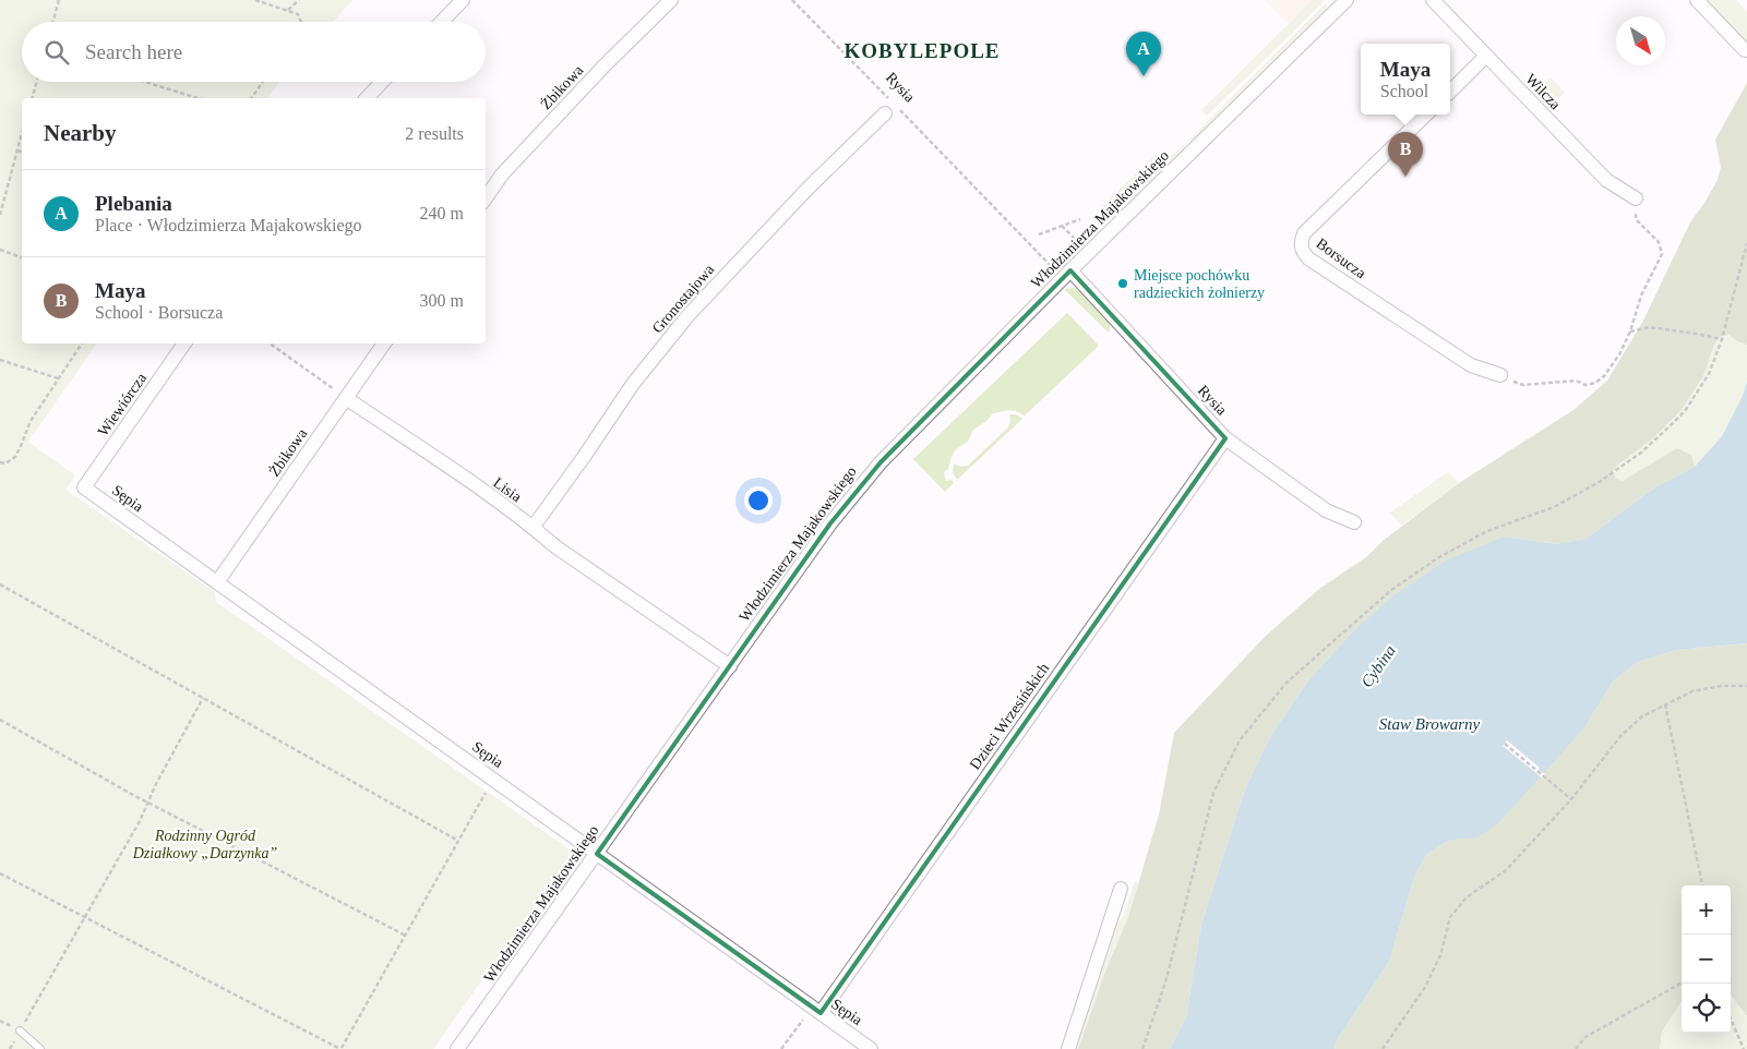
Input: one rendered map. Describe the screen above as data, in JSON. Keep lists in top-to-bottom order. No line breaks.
{"streets":{"street":["Żbikowa","Rysia","Wilcza","Włodzimierza Majakowskiego","Borsucza","Gronostajowa","Wiewiórcza","Lisia","Sępia","Dzieci Wrzesińskich"]},"crossings":[["Żbikowa","Lisia"],["Żbikowa","Sępia"],["Rysia","Włodzimierza Majakowskiego"],["Rysia","Dzieci Wrzesińskich"],["Włodzimierza Majakowskiego","Lisia"],["Włodzimierza Majakowskiego","Sępia"],["Gronostajowa","Lisia"],["Wiewiórcza","Sępia"],["Sępia","Dzieci Wrzesińskich"]],"districts":["KOBYLEPOLE"],"water":["Cybina","Staw Browarny"],"parks":["Rodzinny Ogród Działkowy „Darzynka”"],"places":["Miejsce pochówku radzieckich żołnierzy"],"north":"bottom right","page":{"search":"Search here","pins":["A","B"],"popup":["Maya","School"],"heading":["Nearby","2 results"],"list":[{"mark":"A","name":"Plebania","note":"Place · Włodzimierza Majakowskiego","value":"240 m"},{"mark":"B","name":"Maya","note":"School · Borsucza","value":"300 m"}],"map_buttons":["+","−"]}}
